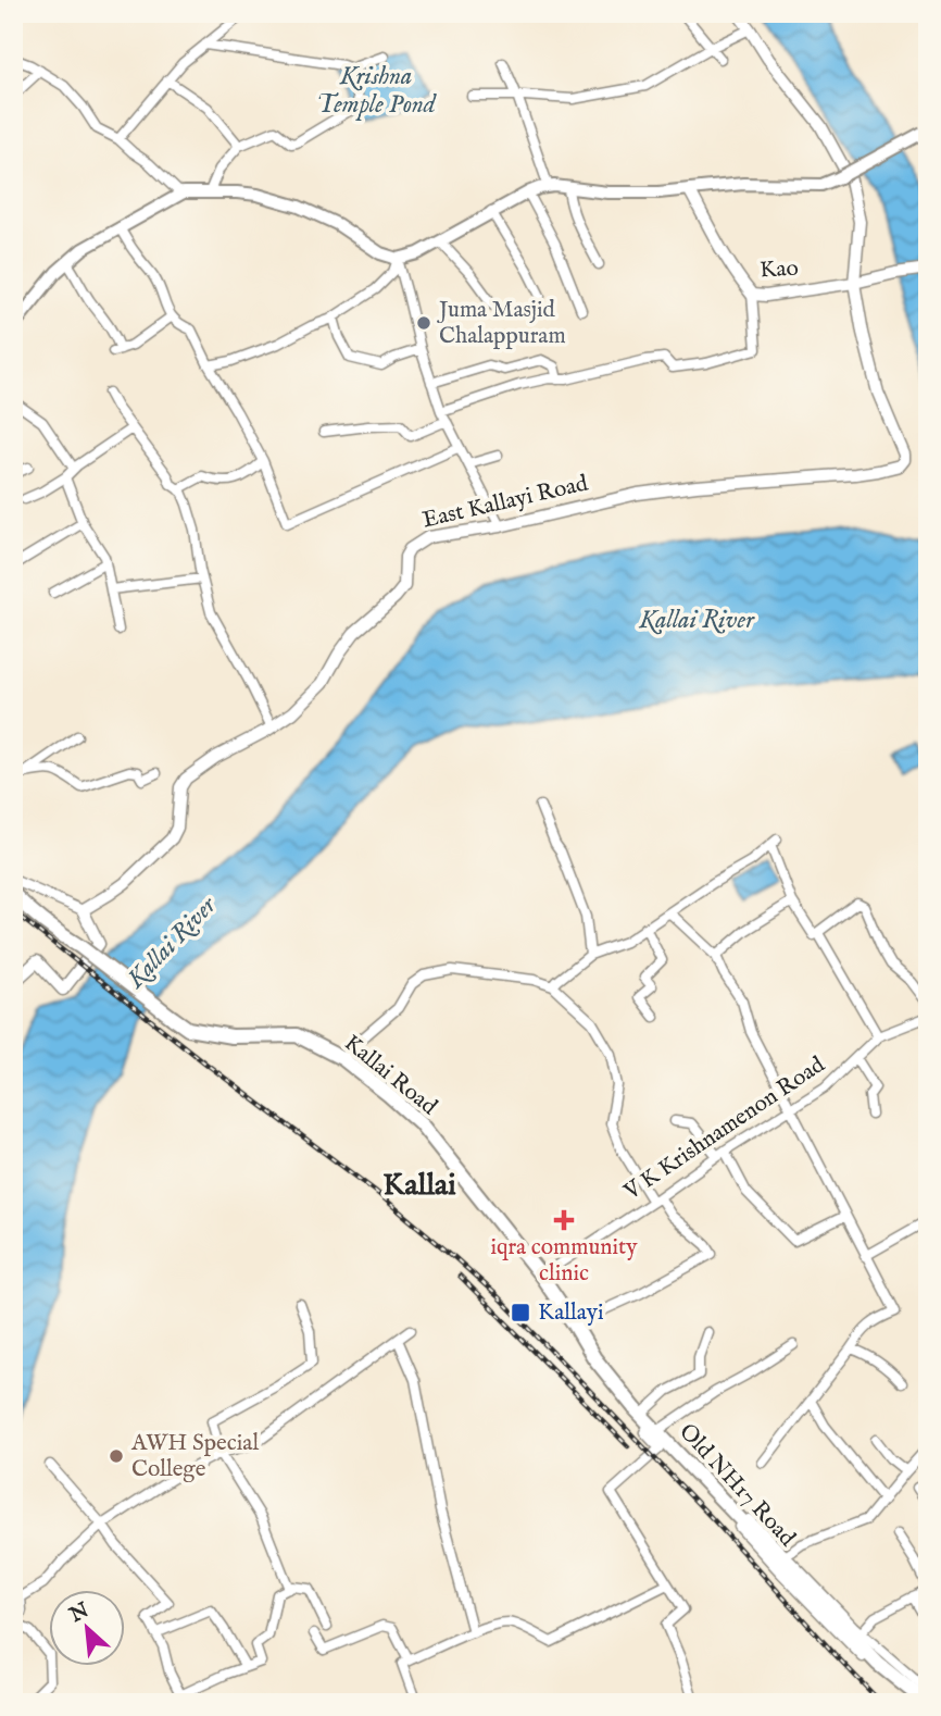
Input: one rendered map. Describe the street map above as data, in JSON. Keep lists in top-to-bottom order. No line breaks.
{"streets":{"main road":["Kallai Road","Old NH17 Road"],"street":["Kao","East Kallayi Road","V K Krishnamenon Road"]},"crossings":[["Kao","East Kallayi Road"],["Kallai Road","V K Krishnamenon Road"],["Kallai Road","Old NH17 Road"],["V K Krishnamenon Road","Old NH17 Road"]],"districts":["Kallai"],"water":["Krishna Temple Pond","Kallai River"],"places":{"other":["Juma Masjid Chalappuram","AWH Special College"],"health":["iqra community clinic"],"transit":["Kallayi"]},"north":"top left"}
